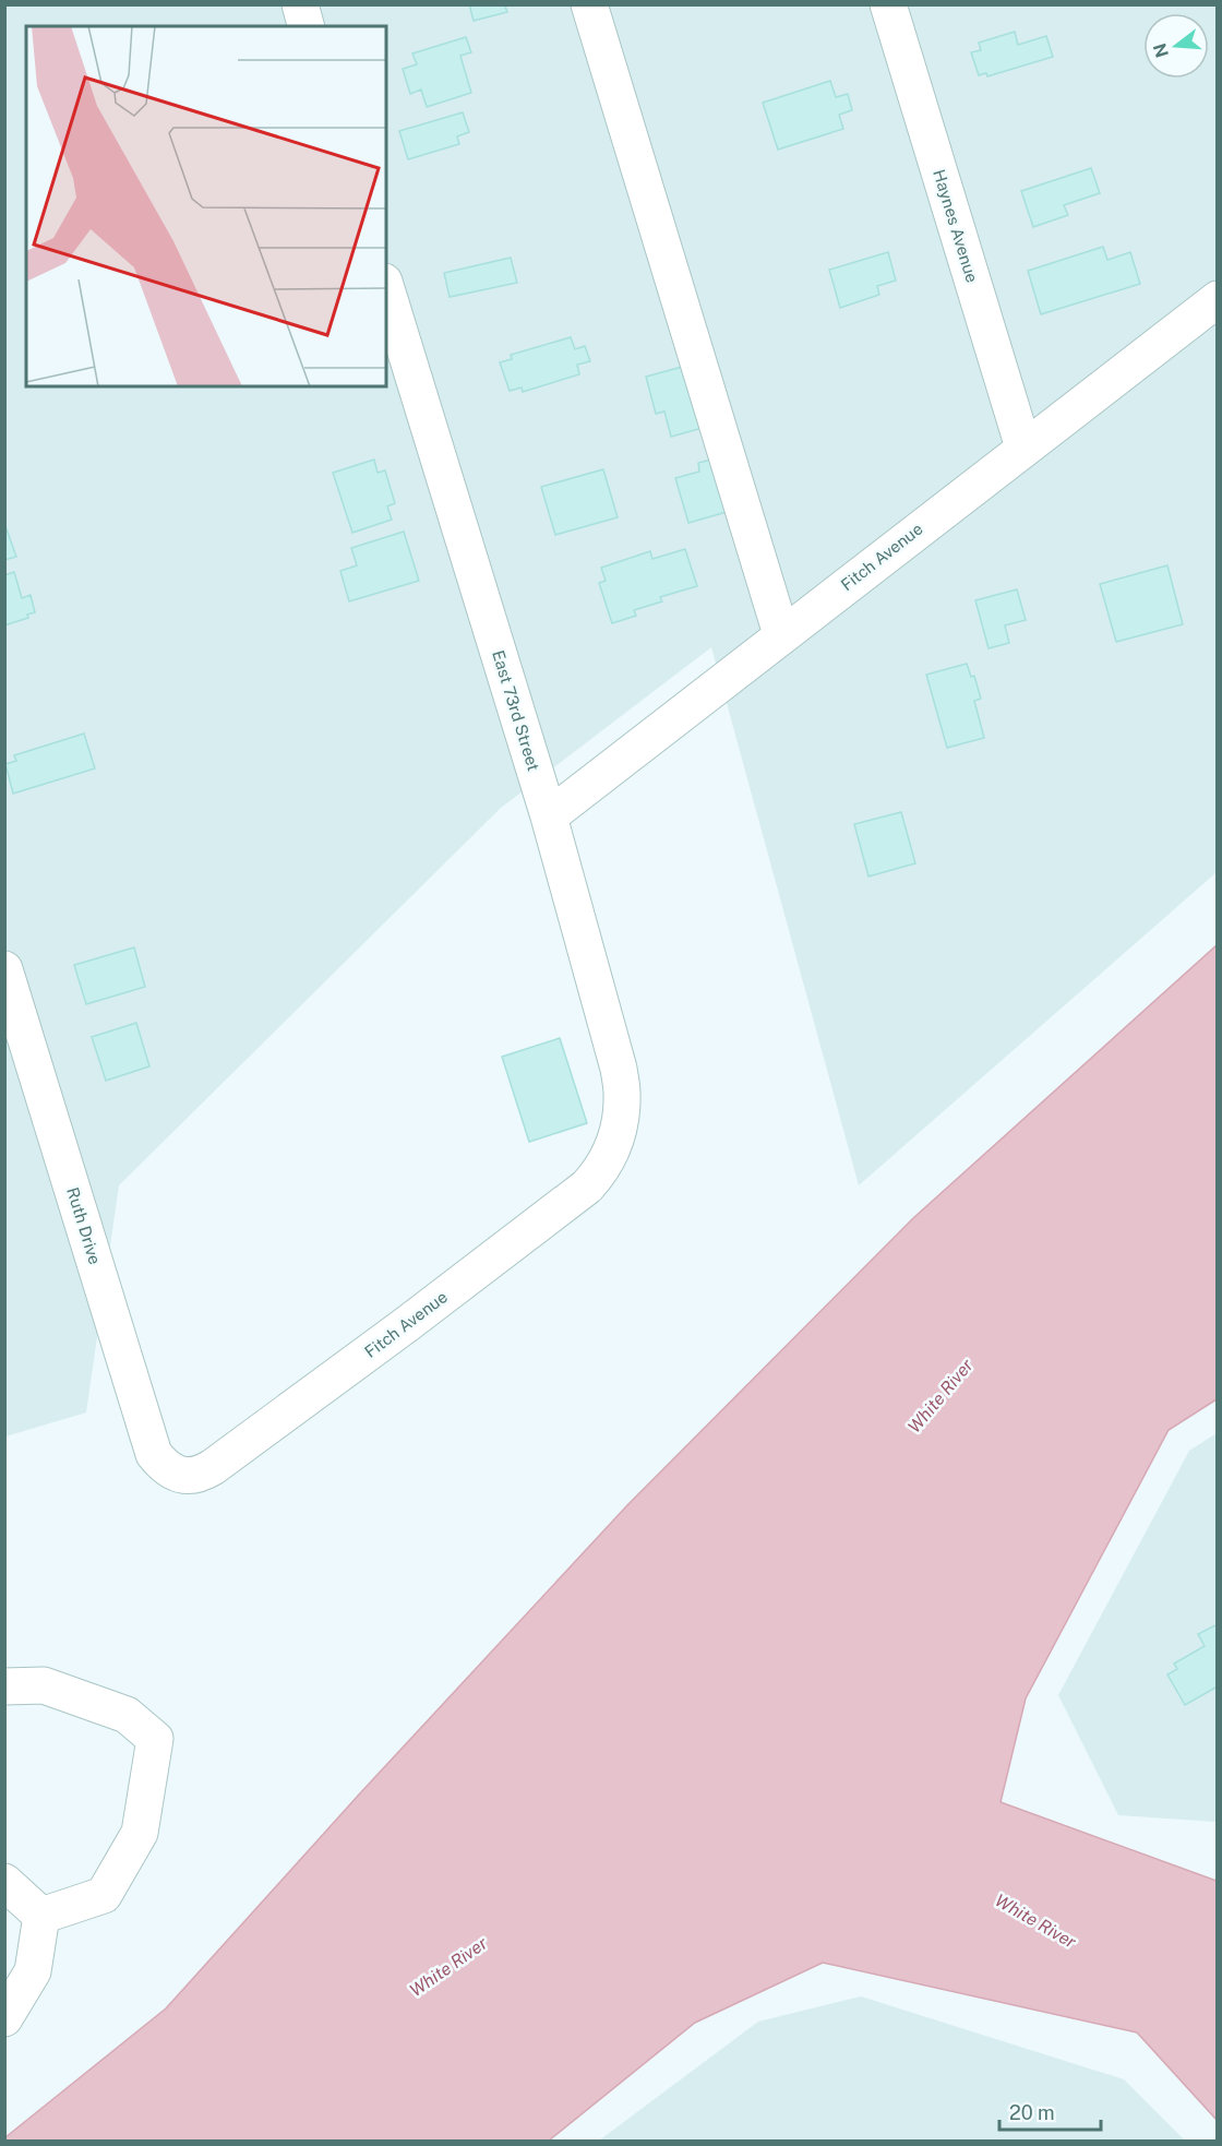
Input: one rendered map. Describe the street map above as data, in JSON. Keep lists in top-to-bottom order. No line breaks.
{"streets":{"street":["Haynes Avenue","Fitch Avenue","East 73rd Street","Ruth Drive"]},"crossings":[["Haynes Avenue","Fitch Avenue"],["Fitch Avenue","East 73rd Street"],["Fitch Avenue","Ruth Drive"]],"water":["White River"],"scale_bar":"20 m","north":"left"}
